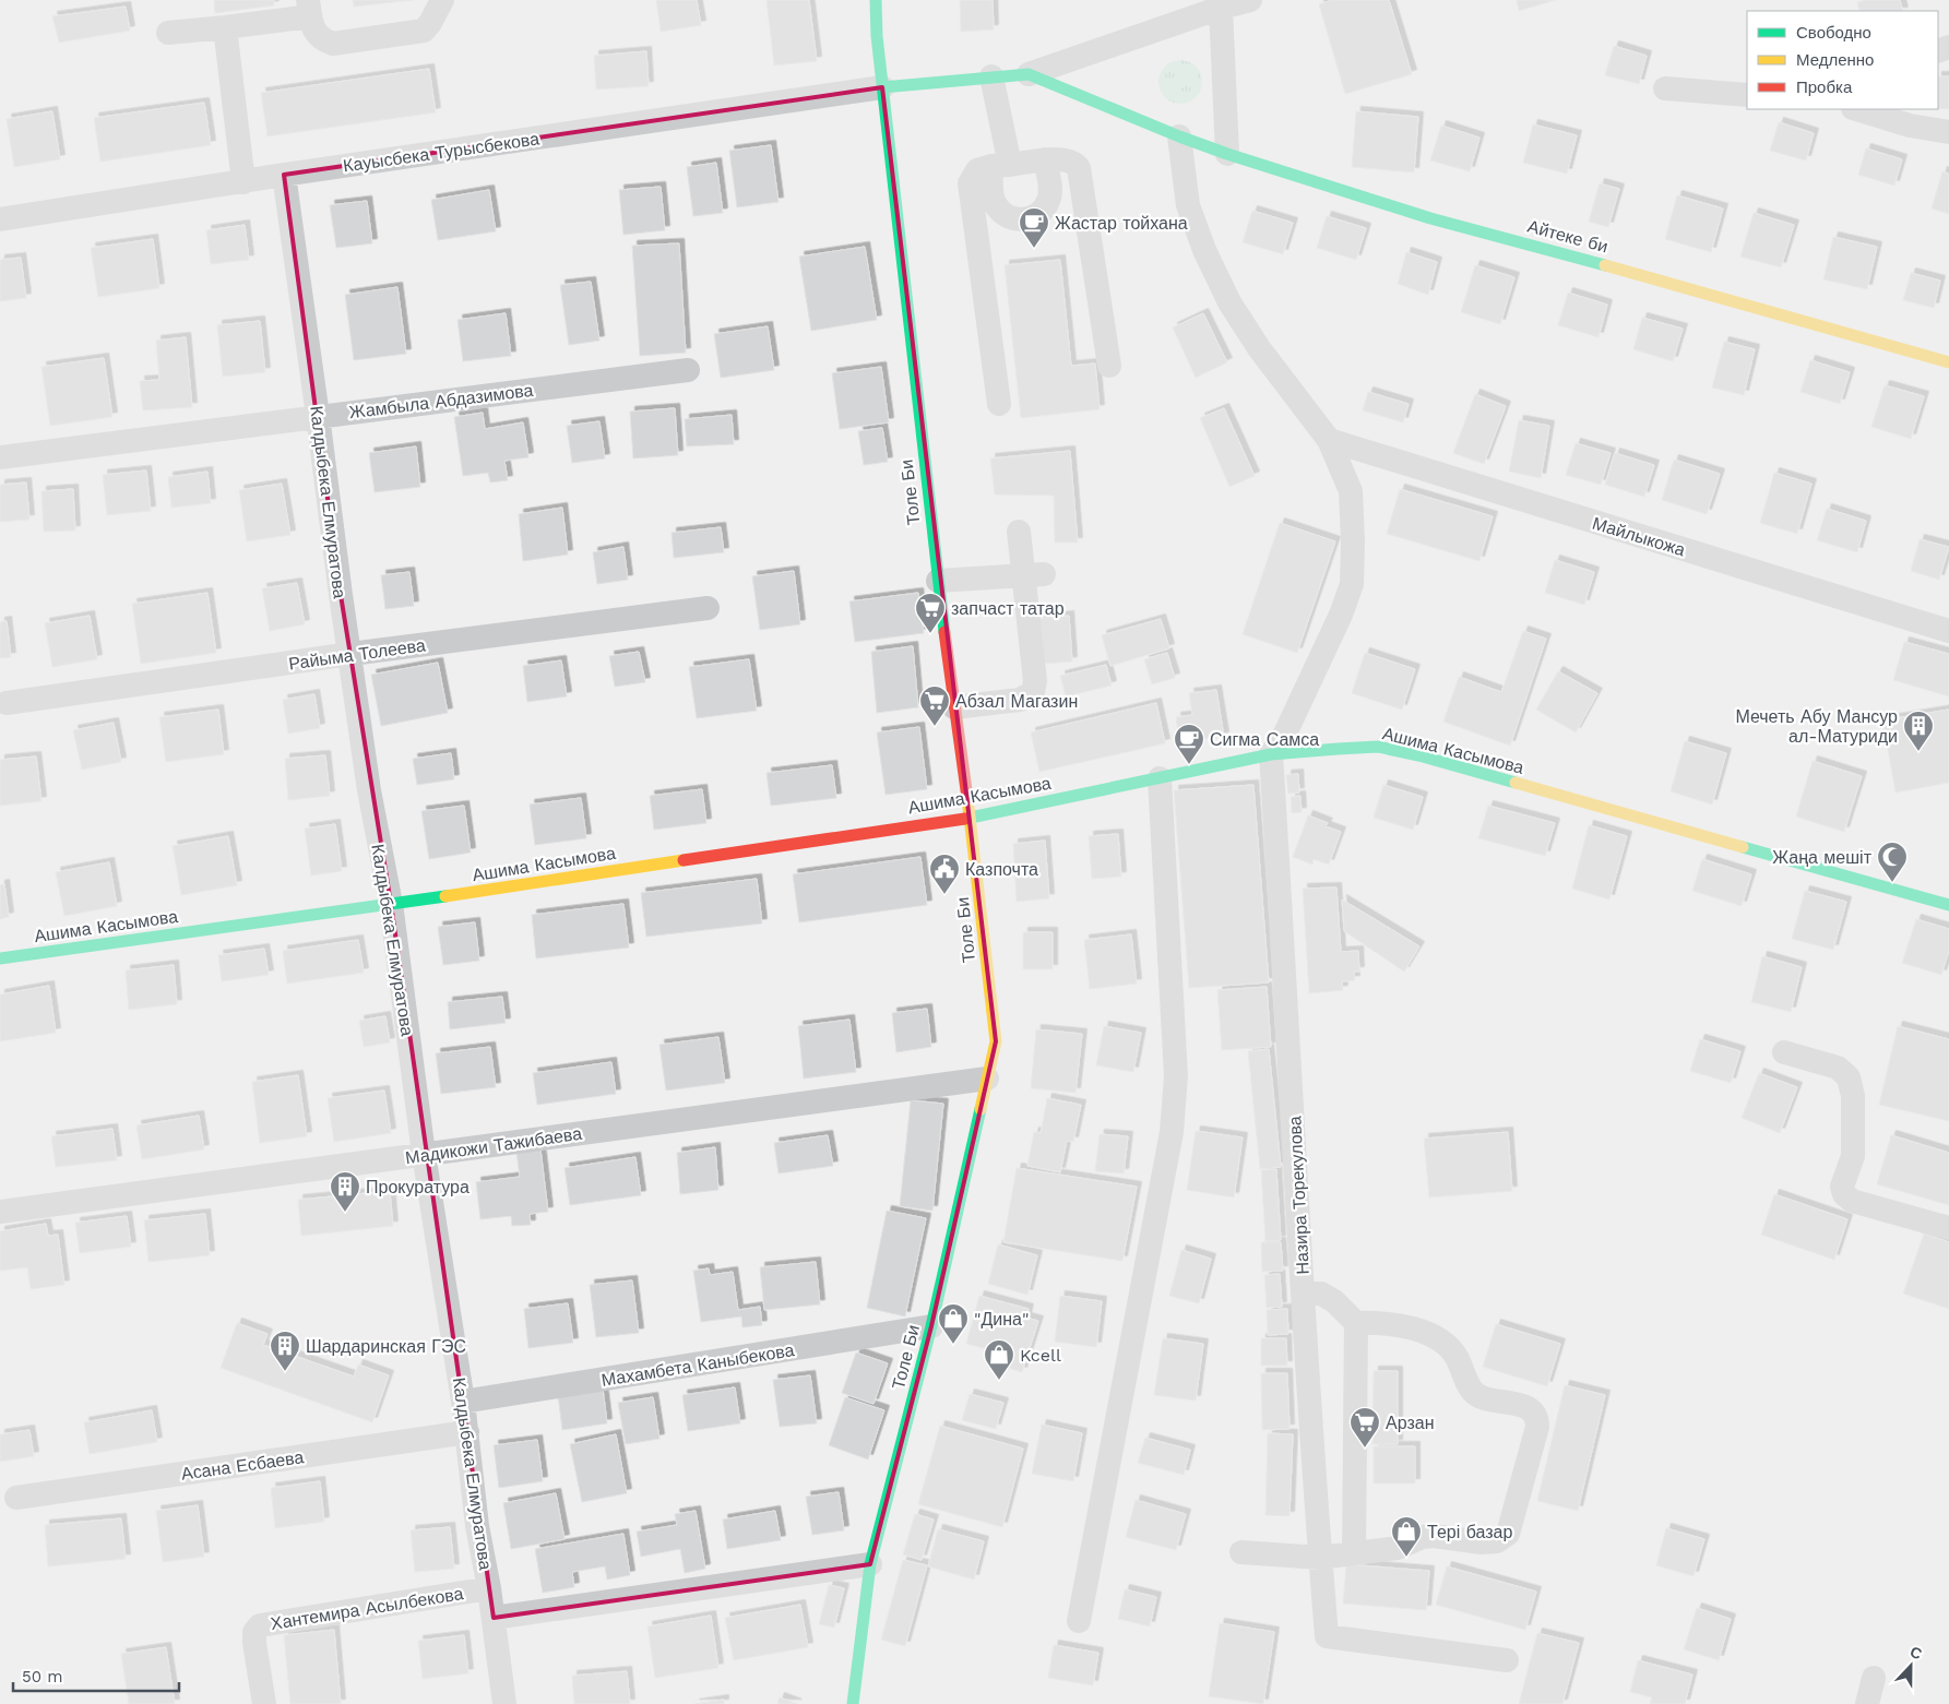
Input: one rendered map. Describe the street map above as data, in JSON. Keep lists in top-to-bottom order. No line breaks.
{"streets":{"street":["Кауысбека Турысбекова","Айтеке би","Жамбыла Абдазимова","Толе Би","Калдыбека Елмуратова","Майлыкожа","Райыма Толеева","Ашима Касымова","Мадикожи Тажибаева","Назира Торекулова","Махамбета Каныбекова","Асана Есбаева","Хантемира Асылбекова"]},"crossings":[["Кауысбека Турысбекова","Толе Би"],["Кауысбека Турысбекова","Калдыбека Елмуратова"],["Жамбыла Абдазимова","Калдыбека Елмуратова"],["Толе Би","Ашима Касымова"],["Толе Би","Мадикожи Тажибаева"],["Толе Би","Махамбета Каныбекова"],["Калдыбека Елмуратова","Райыма Толеева"],["Калдыбека Елмуратова","Ашима Касымова"],["Калдыбека Елмуратова","Мадикожи Тажибаева"],["Калдыбека Елмуратова","Махамбета Каныбекова"],["Калдыбека Елмуратова","Асана Есбаева"],["Калдыбека Елмуратова","Хантемира Асылбекова"],["Ашима Касымова","Назира Торекулова"]],"places":{"cafe":["Жастар тойхана","Сигма Самса"],"supermarket":["запчаст татар","Абзал Магазин","Арзан"],"building":["Мечеть Абу Мансур ал-Матуриди","Прокуратура","Шардаринская ГЭС"],"mosque":["Жаңа мешіт"],"public building":["Казпочта"],"shop":["\"Дина\"","Kcell","Тері базар"]},"legend":["Свободно","Медленно","Пробка"],"scale_bar":"50 m","north":"top"}
